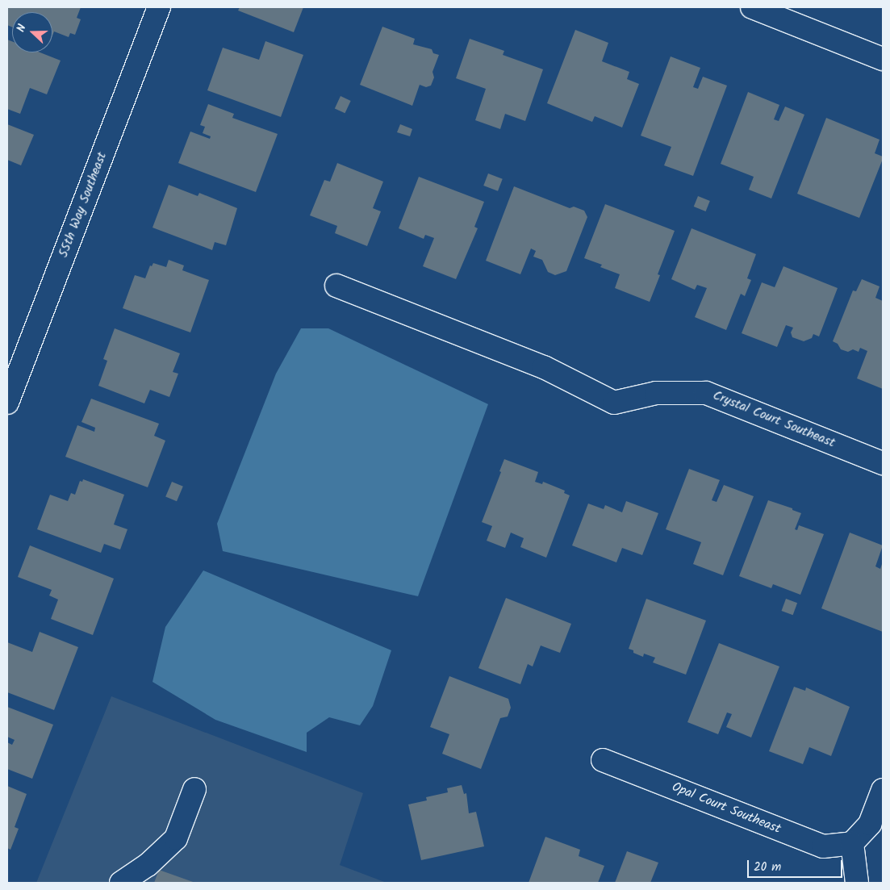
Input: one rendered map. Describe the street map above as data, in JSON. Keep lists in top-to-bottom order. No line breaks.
{"streets":{"street":["55th Way Southeast","Crystal Court Southeast","Opal Court Southeast"]},"scale_bar":"20 m","north":"left"}
